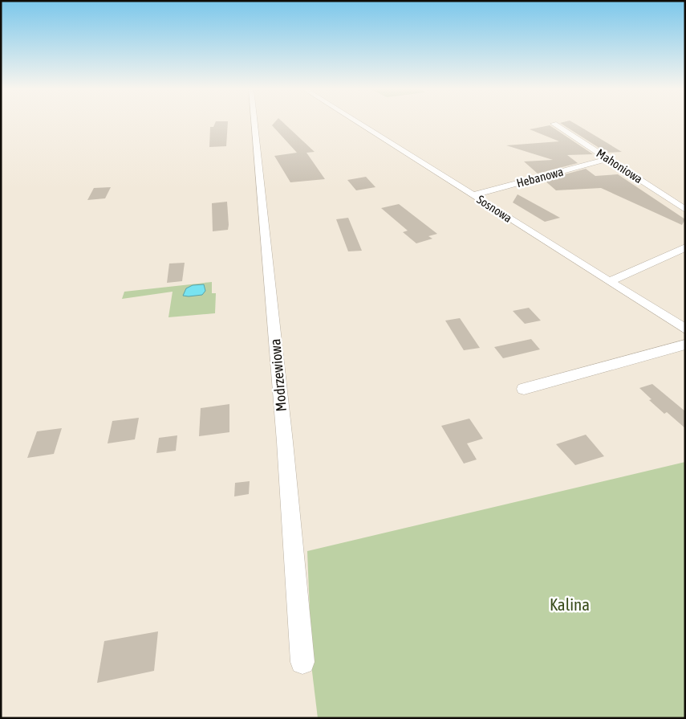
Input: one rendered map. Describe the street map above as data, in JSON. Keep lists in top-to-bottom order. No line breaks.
{"streets":{"street":["Mahoniowa","Hebanowa","Sosnowa","Modrzewiowa"]},"crossings":[["Mahoniowa","Hebanowa"],["Hebanowa","Sosnowa"]],"parks":["Kalina"]}
